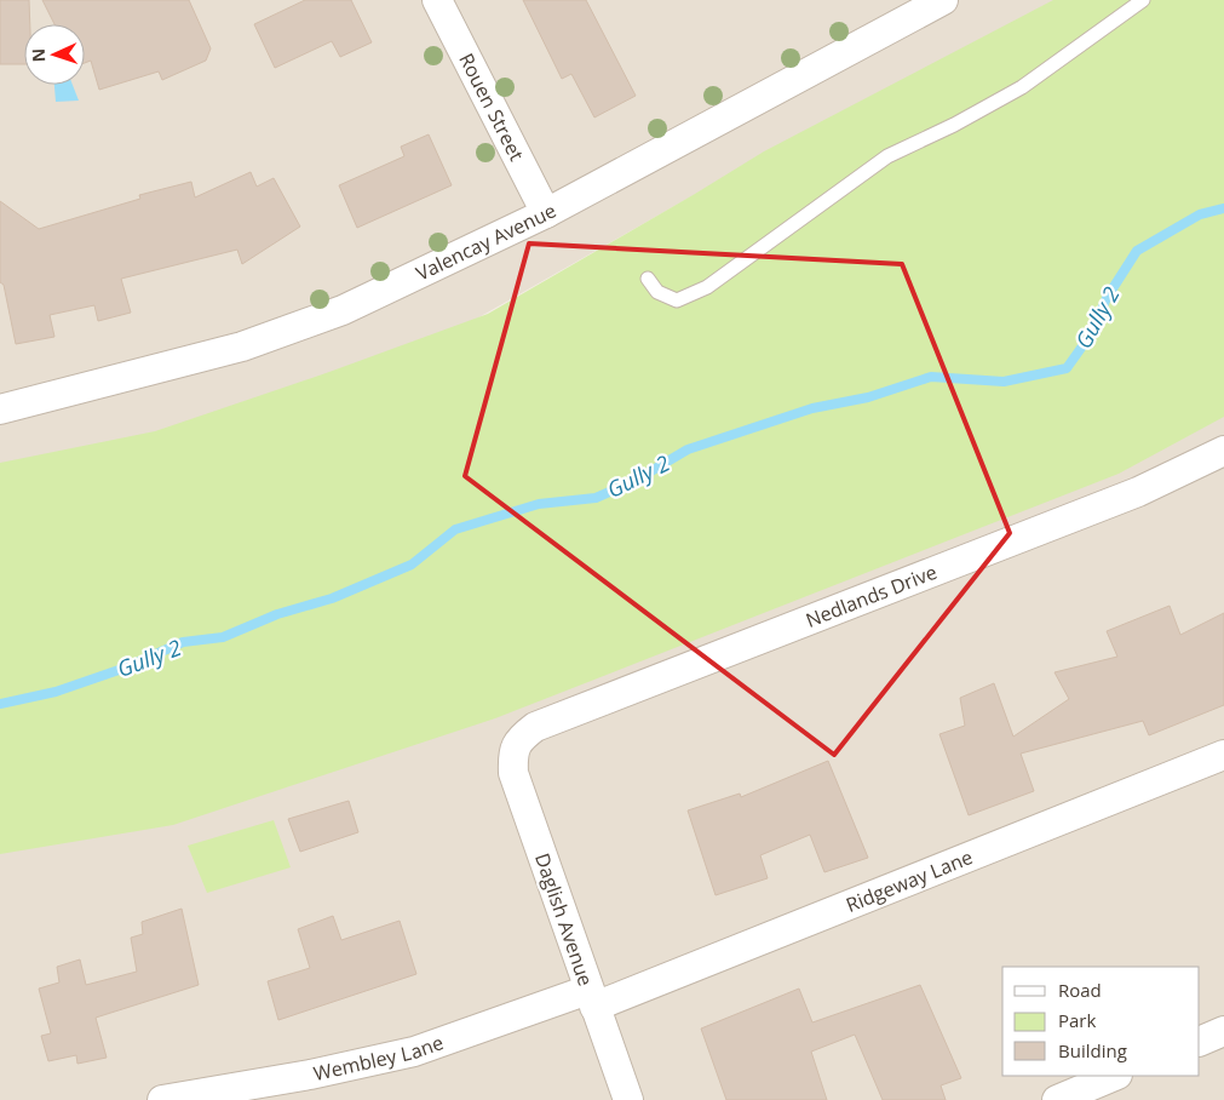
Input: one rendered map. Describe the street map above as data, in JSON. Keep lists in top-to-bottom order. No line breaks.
{"streets":{"street":["Rouen Street","Valencay Avenue","Nedlands Drive","Ridgeway Lane","Daglish Avenue","Wembley Lane"]},"crossings":[["Rouen Street","Valencay Avenue"],["Nedlands Drive","Daglish Avenue"],["Ridgeway Lane","Daglish Avenue"],["Ridgeway Lane","Wembley Lane"],["Daglish Avenue","Wembley Lane"]],"water":["Gully 2"],"legend":["Road","Park","Building"],"north":"left"}
